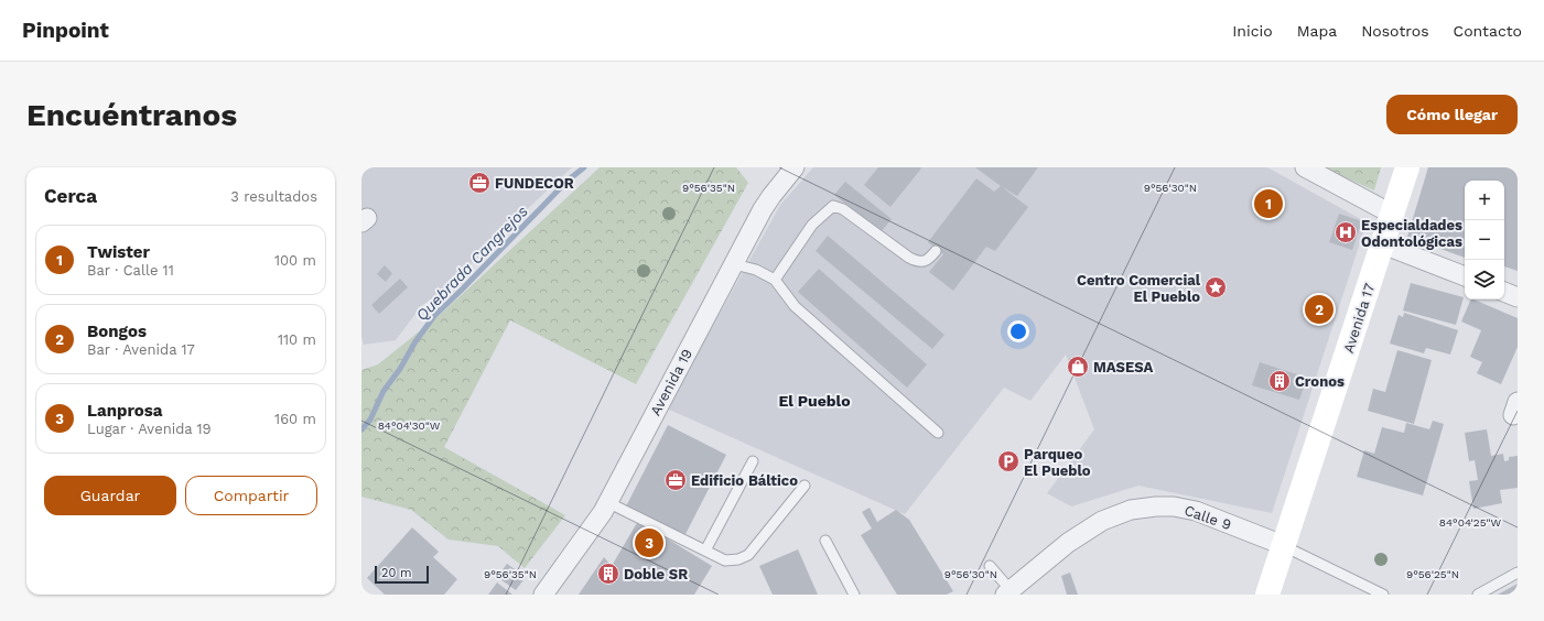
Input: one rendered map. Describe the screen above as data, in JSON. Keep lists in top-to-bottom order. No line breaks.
{"streets":{"main road":["Avenida 17"],"street":["Avenida 19","Calle 9"]},"crossings":[["Avenida 17","Calle 9"]],"districts":["El Pueblo"],"water":["Quebrada Cangrejos"],"places":{"office":["FUNDECOR","Edificio Báltico"],"hospital":["Especialdades Odontológicas"],"place":["Centro Comercial El Pueblo"],"shop":["MASESA"],"building":["Cronos","Doble SR"],"parking":["Parqueo El Pueblo"]},"scale_bar":"20 m","page":{"header":"Pinpoint","nav":["Inicio","Mapa","Nosotros","Contacto"],"buttons":["Cómo llegar",["Guardar","Compartir"]],"title":"Encuéntranos","heading":["Cerca","3 resultados"],"map_buttons":["+","−"],"pins":["1","2","3"],"list":[{"mark":"1","name":"Twister","note":"Bar · Calle 11","value":"100 m"},{"mark":"2","name":"Bongos","note":"Bar · Avenida 17","value":"110 m"},{"mark":"3","name":"Lanprosa","note":"Lugar · Avenida 19","value":"160 m"}],"scale":"20 m"},"coordinates":["9°56'35\"N","9°56'30\"N","84°04'30\"W","84°04'25\"W","9°56'25\"N"]}
